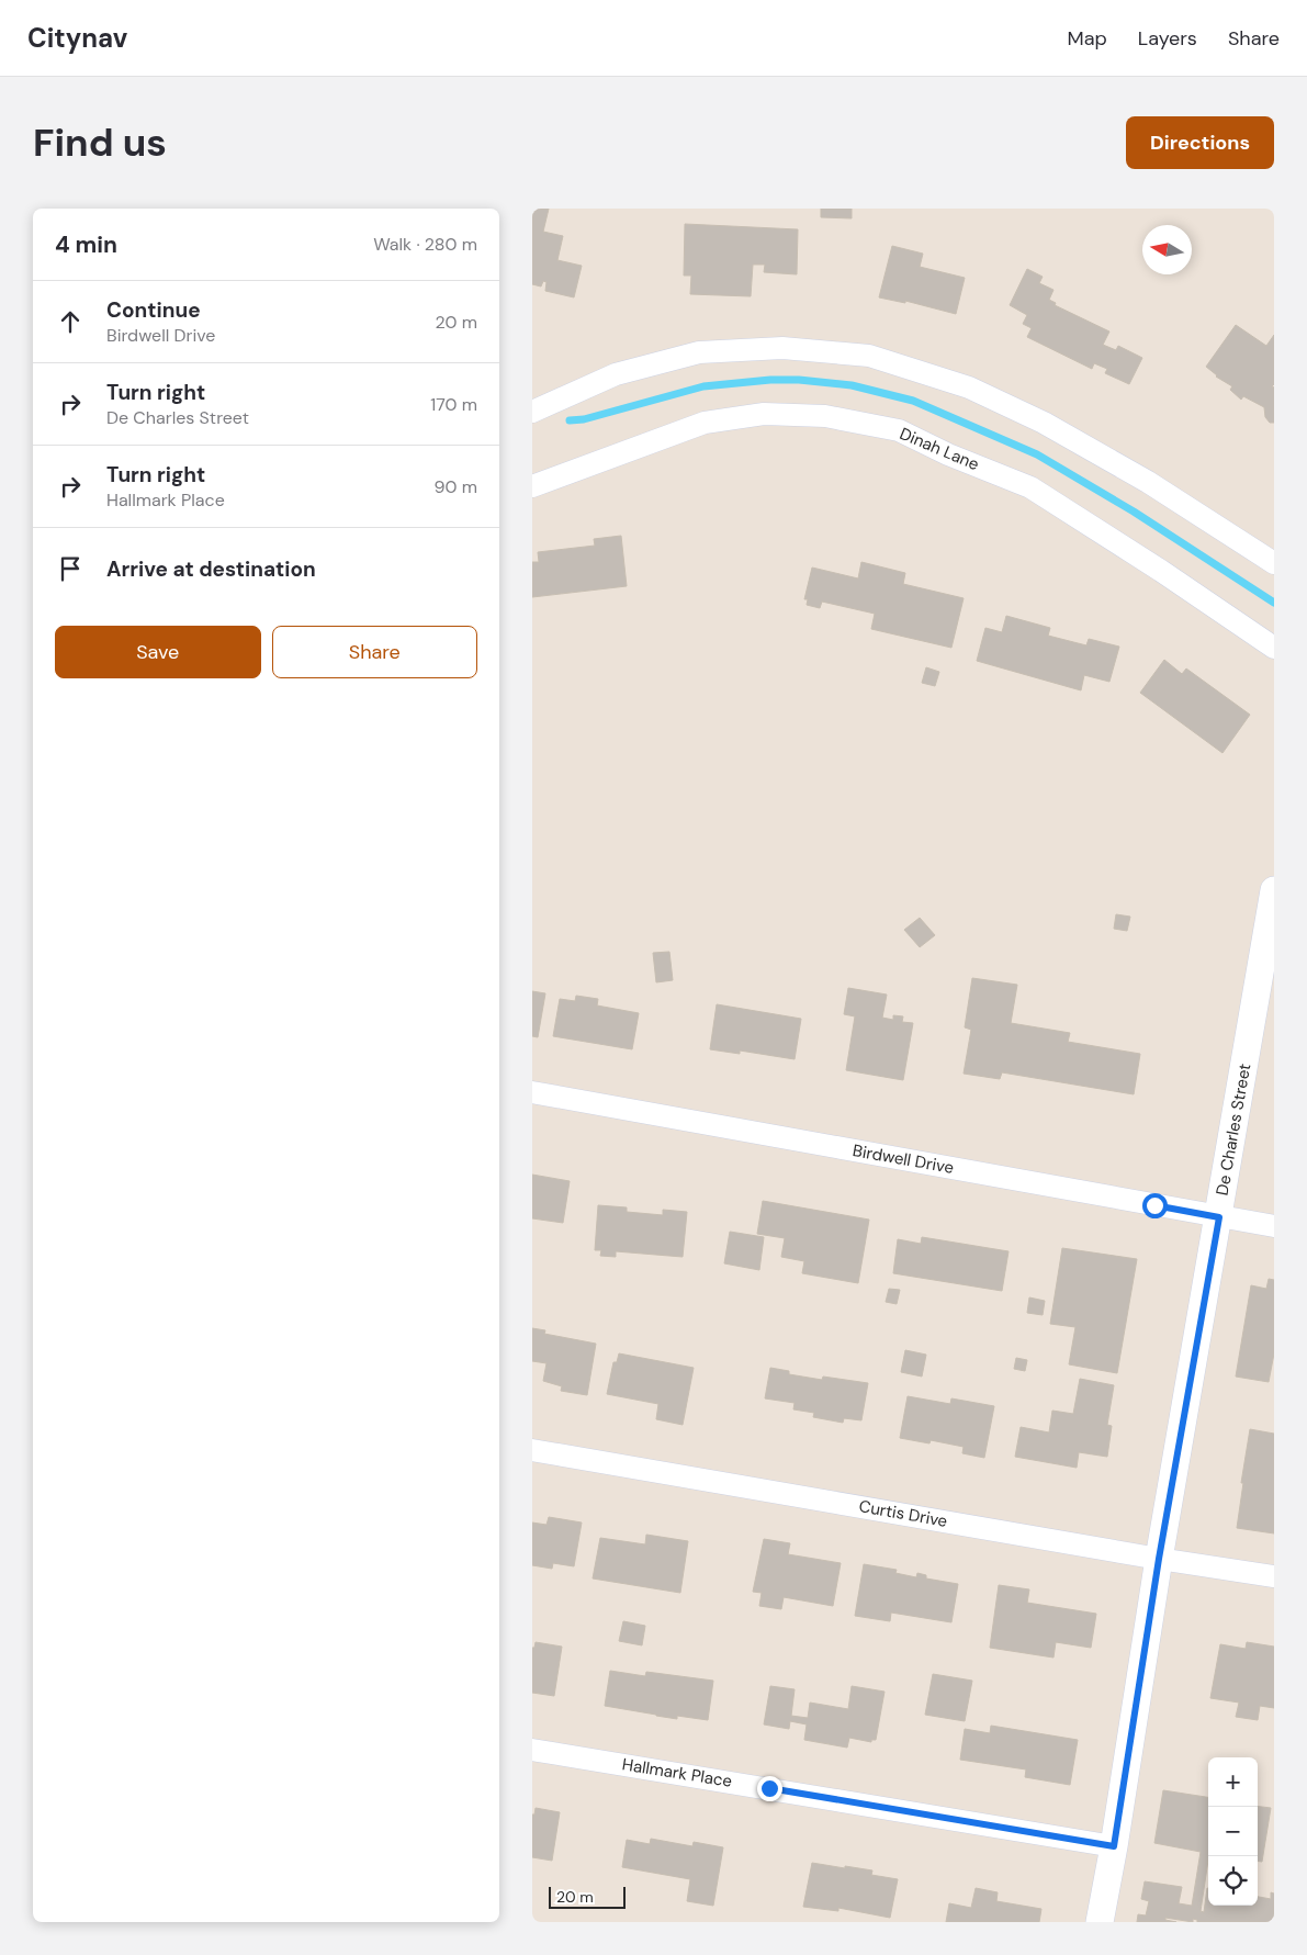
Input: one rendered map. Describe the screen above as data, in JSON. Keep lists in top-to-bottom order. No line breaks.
{"streets":{"street":["Dinah Lane","De Charles Street","Birdwell Drive","Curtis Drive","Hallmark Place"]},"crossings":[["De Charles Street","Birdwell Drive"],["De Charles Street","Curtis Drive"],["De Charles Street","Hallmark Place"]],"scale_bar":"20 m","north":"left","page":{"header":"Citynav","nav":["Map","Layers","Share"],"buttons":["Directions",["Save","Share"]],"title":"Find us","heading":["4 min","Walk · 280 m"],"list":[["Continue","Birdwell Drive","20 m"],["Turn right","De Charles Street","170 m"],["Turn right","Hallmark Place","90 m"],"Arrive at destination"],"map_buttons":["+","−"],"scale":"20 m"}}
